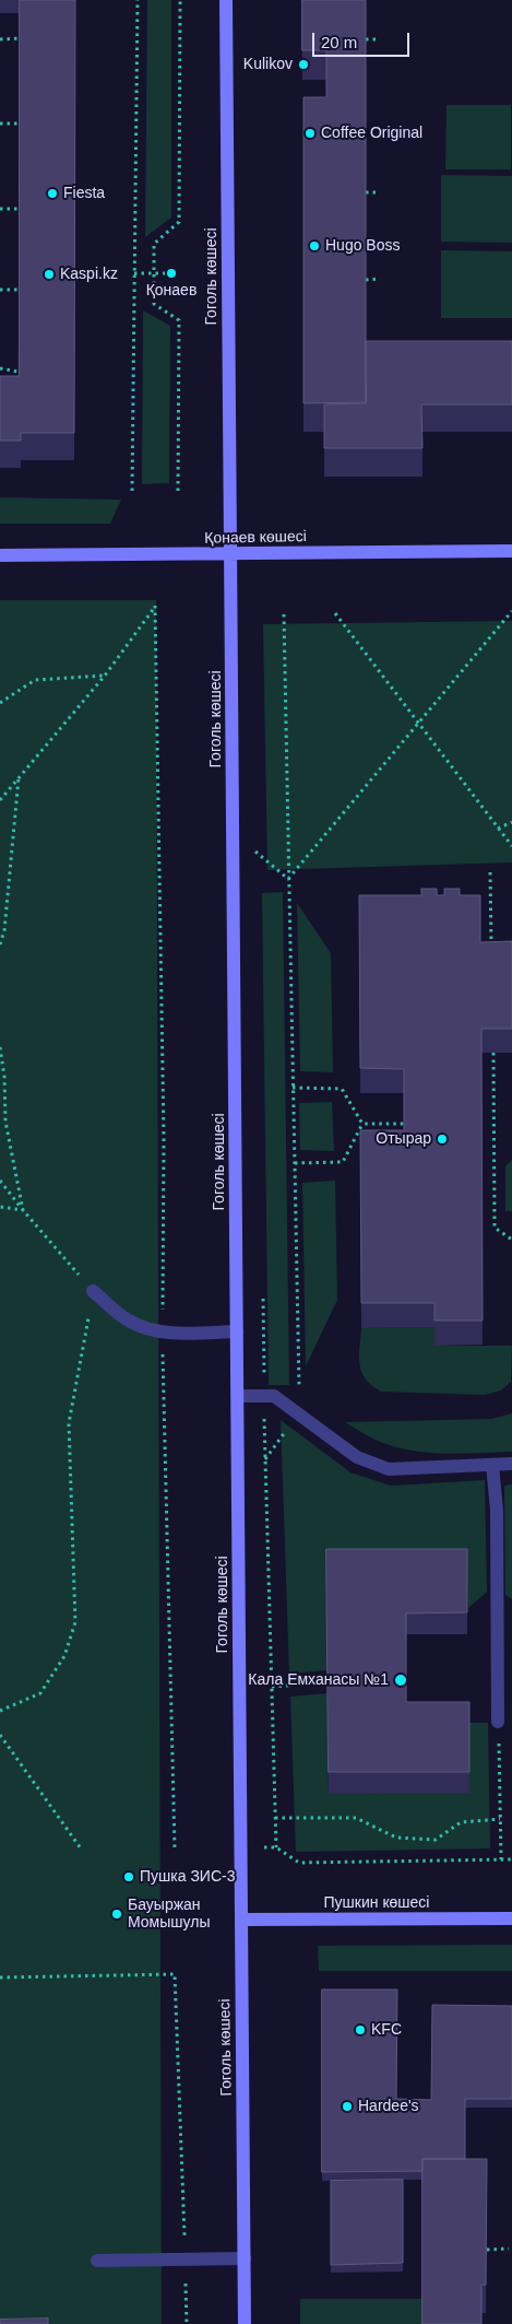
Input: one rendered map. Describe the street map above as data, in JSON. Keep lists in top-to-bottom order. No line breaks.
{"streets":{"street":["Гоголь көшесі","Қонаев көшесі","Пушкин көшесі"]},"crossings":[["Гоголь көшесі","Қонаев көшесі"],["Гоголь көшесі","Пушкин көшесі"]],"places":["Kulikov","Coffee Original","Fiesta","Hugo Boss","Қонаев","Kaspi.kz","Отырар","Кала Eмханасы №1","Пушка ЗИС-3","Бауыржан Момышулы","KFC","Hardee's"],"scale_bar":"20 m"}
